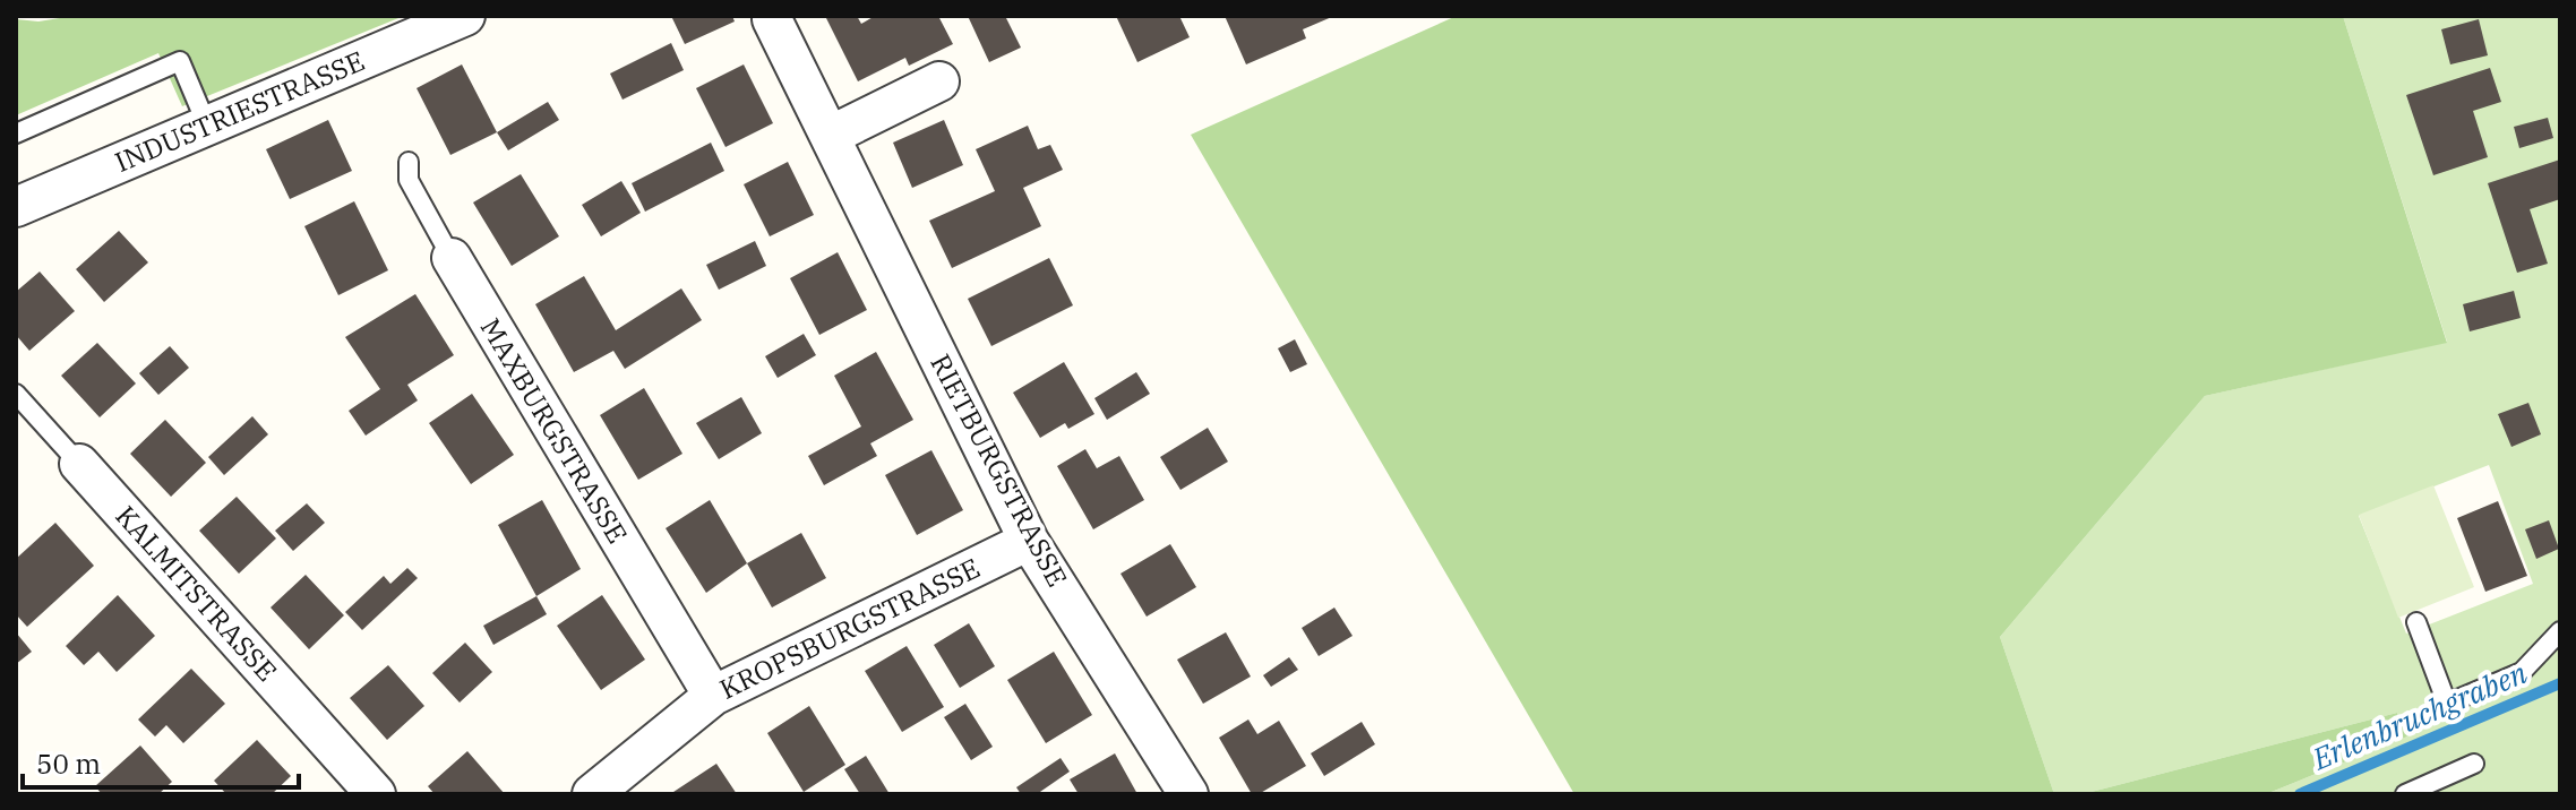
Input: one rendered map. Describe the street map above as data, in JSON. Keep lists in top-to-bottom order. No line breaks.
{"streets":{"street":["INDUSTRIESTRASSE","MAXBURGSTRASSE","RIETBURGSTRASSE","KALMITSTRASSE","KROPSBURGSTRASSE"]},"crossings":[["MAXBURGSTRASSE","KROPSBURGSTRASSE"],["RIETBURGSTRASSE","KROPSBURGSTRASSE"]],"water":["Erlenbruchgraben"],"scale_bar":"50 m"}
